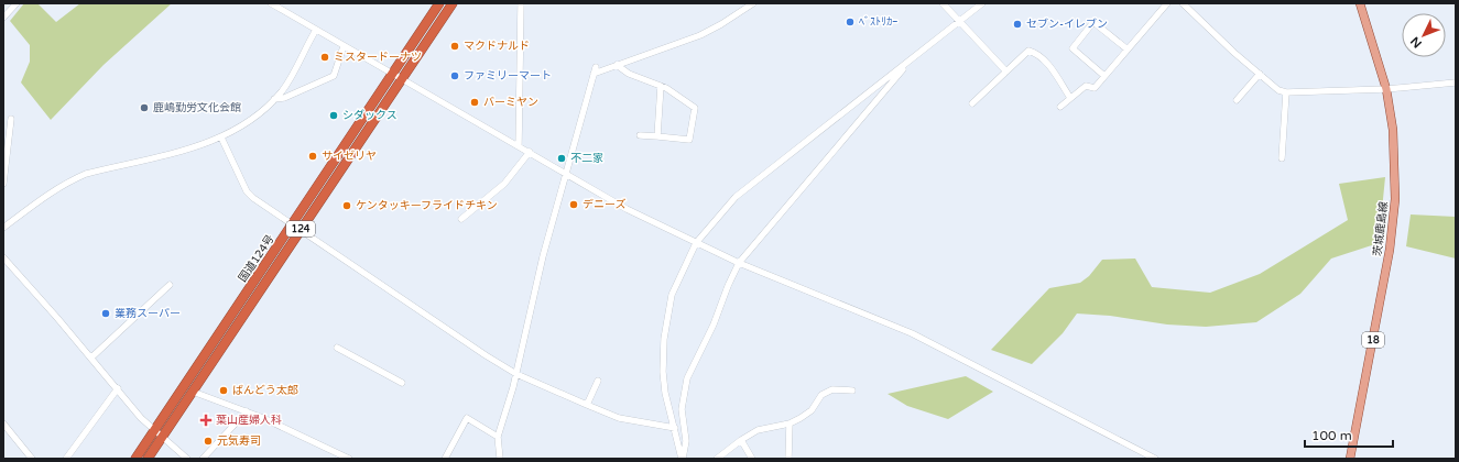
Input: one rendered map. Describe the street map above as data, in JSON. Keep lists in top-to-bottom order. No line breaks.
{"streets":{"highway":["124","国道124号"],"main road":["茨城鹿島線","18"]},"places":{"other":["ﾍﾞｽﾄﾘｶｰ","セブン-イレブン","マクドナルド","ミスタードーナツ","ファミリーマート","バーミヤン","鹿嶋勤労文化会館","シダックス","サイゼリヤ","不二家","デニーズ","ケンタッキーフライドチキン","業務スーパー","ばんどう太郎","元気寿司"],"health":["葉山産婦人科"]},"scale_bar":"100 m","north":"bottom left"}
